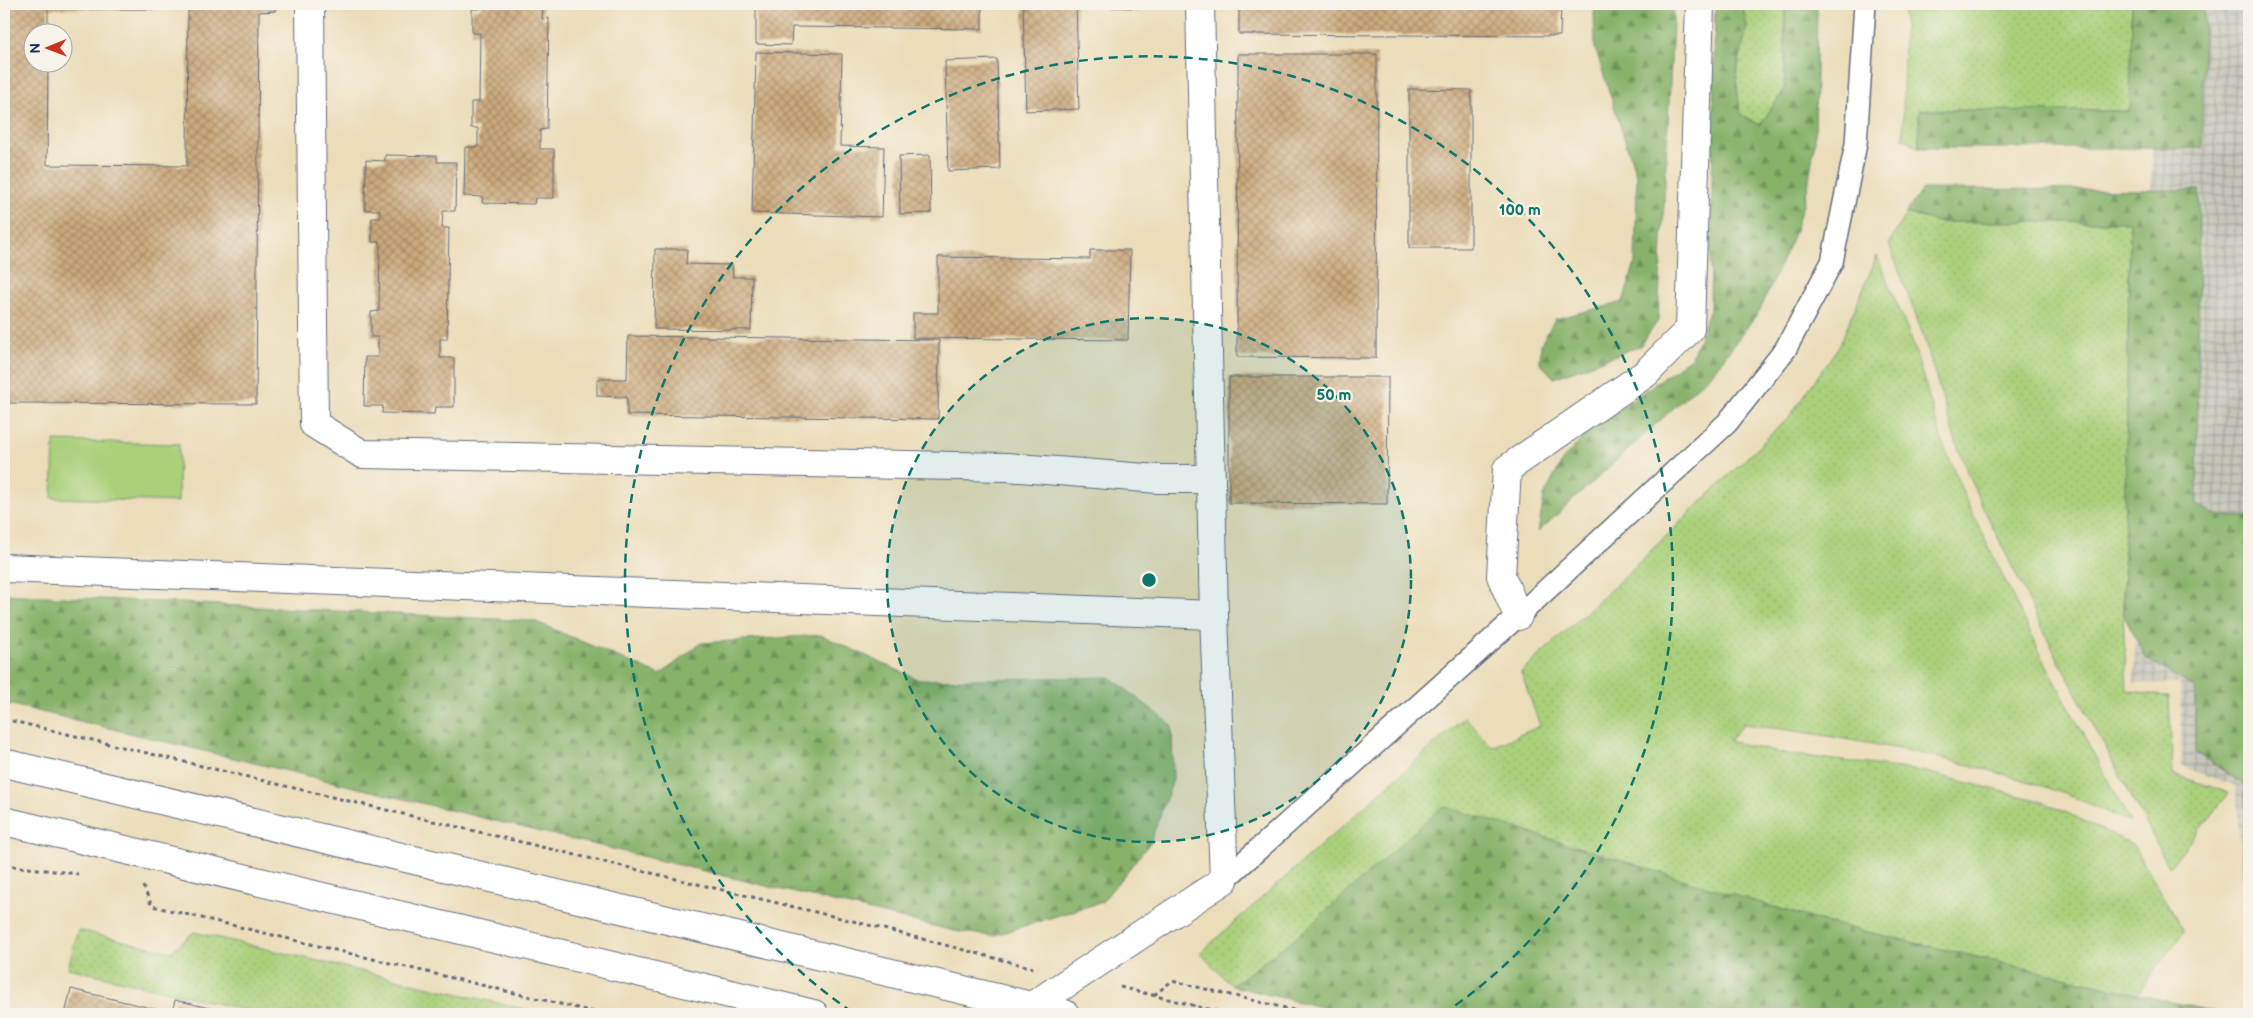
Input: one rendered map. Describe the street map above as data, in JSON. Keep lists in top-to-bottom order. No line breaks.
{"north":"left","rings":["100 m","50 m"]}
